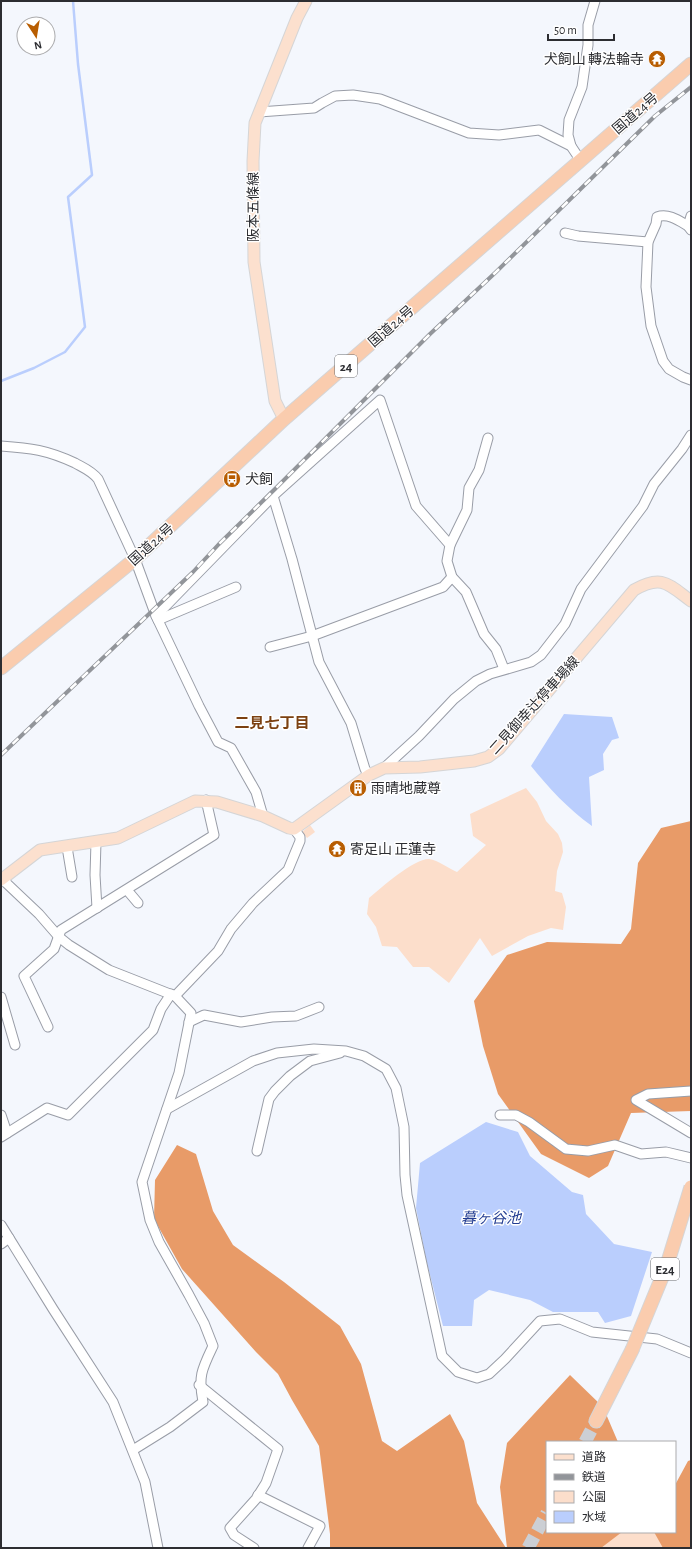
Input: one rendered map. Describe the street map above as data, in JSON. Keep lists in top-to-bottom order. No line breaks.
{"streets":{"highway":["国道24号","24","E24"],"main road":["阪本五條線","二見御幸辻停車場線"]},"crossings":[["国道24号","阪本五條線"]],"districts":["二見七丁目"],"water":["暮ヶ谷池"],"places":{"temple":["犬飼山 轉法輪寺","寄足山 正蓮寺"],"bus stop":["犬飼"],"building":["雨晴地蔵尊"]},"legend":["道路","鉄道","公園","水域"],"scale_bar":"50 m","north":"bottom"}
